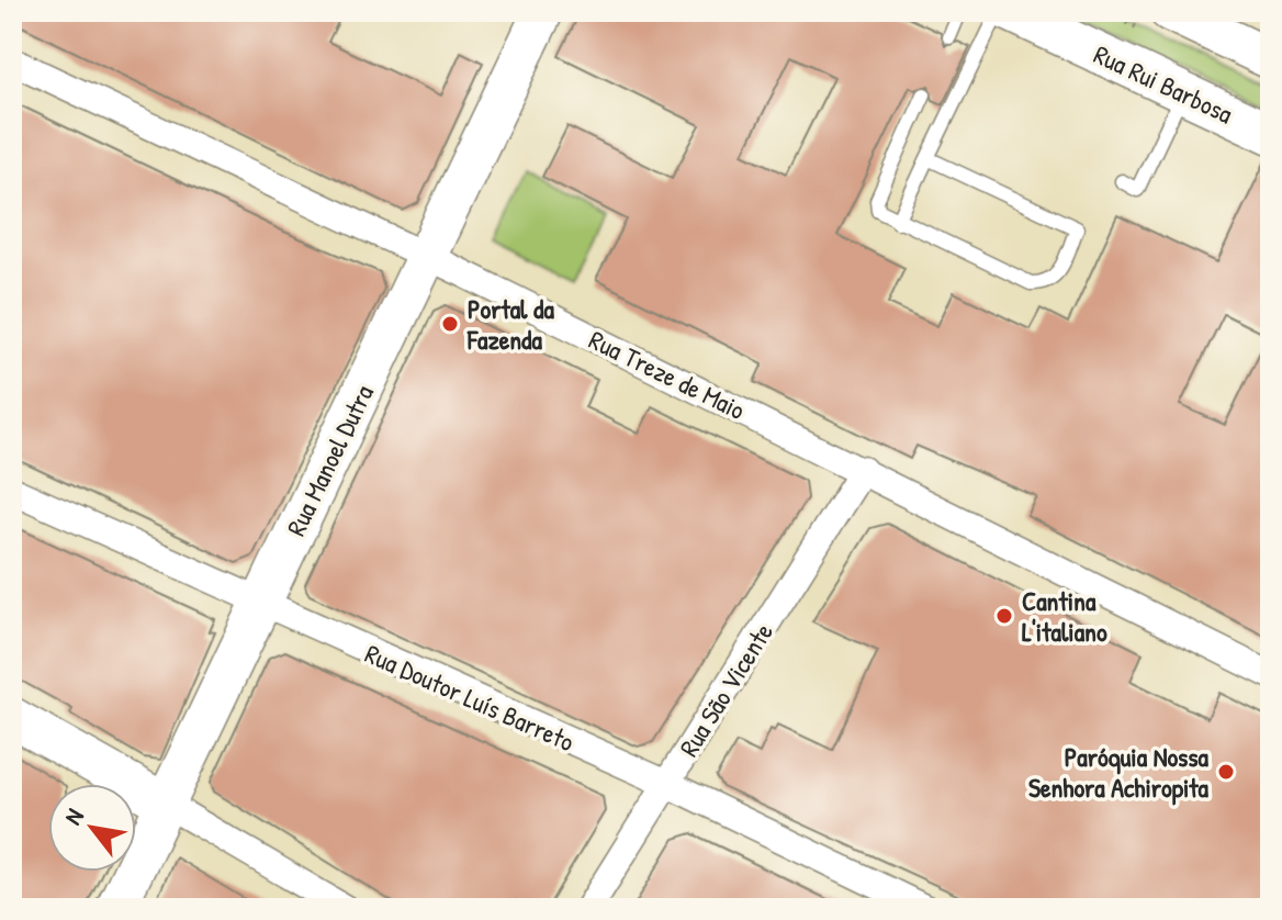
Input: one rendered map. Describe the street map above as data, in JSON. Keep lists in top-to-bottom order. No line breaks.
{"streets":{"street":["Rua Rui Barbosa","Rua Treze de Maio","Rua Manoel Dutra","Rua São Vicente","Rua Doutor Luís Barreto"]},"crossings":[["Rua Treze de Maio","Rua Manoel Dutra"],["Rua Treze de Maio","Rua São Vicente"],["Rua Manoel Dutra","Rua Doutor Luís Barreto"],["Rua São Vicente","Rua Doutor Luís Barreto"]],"places":["Portal da Fazenda","Cantina L'italiano","Paróquia Nossa Senhora Achiropita"],"north":"top left"}
